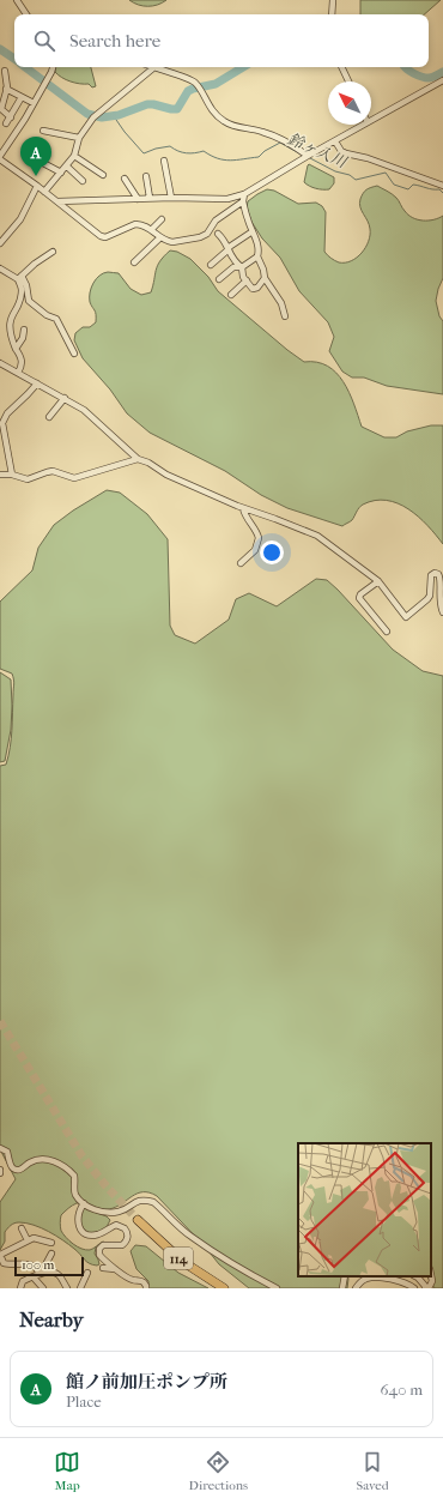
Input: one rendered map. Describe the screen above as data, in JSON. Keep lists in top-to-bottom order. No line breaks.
{"streets":{"highway":["114"]},"water":["鈴ヶ入川"],"scale_bar":"100 m","north":"top left","page":{"search":"Search here","pins":"A","scale":"100 m","heading":"Nearby","list":[{"mark":"A","name":"館ノ前加圧ポンプ所","note":"Place","value":"640 m"}],"nav":["Map","Directions","Saved"]}}
